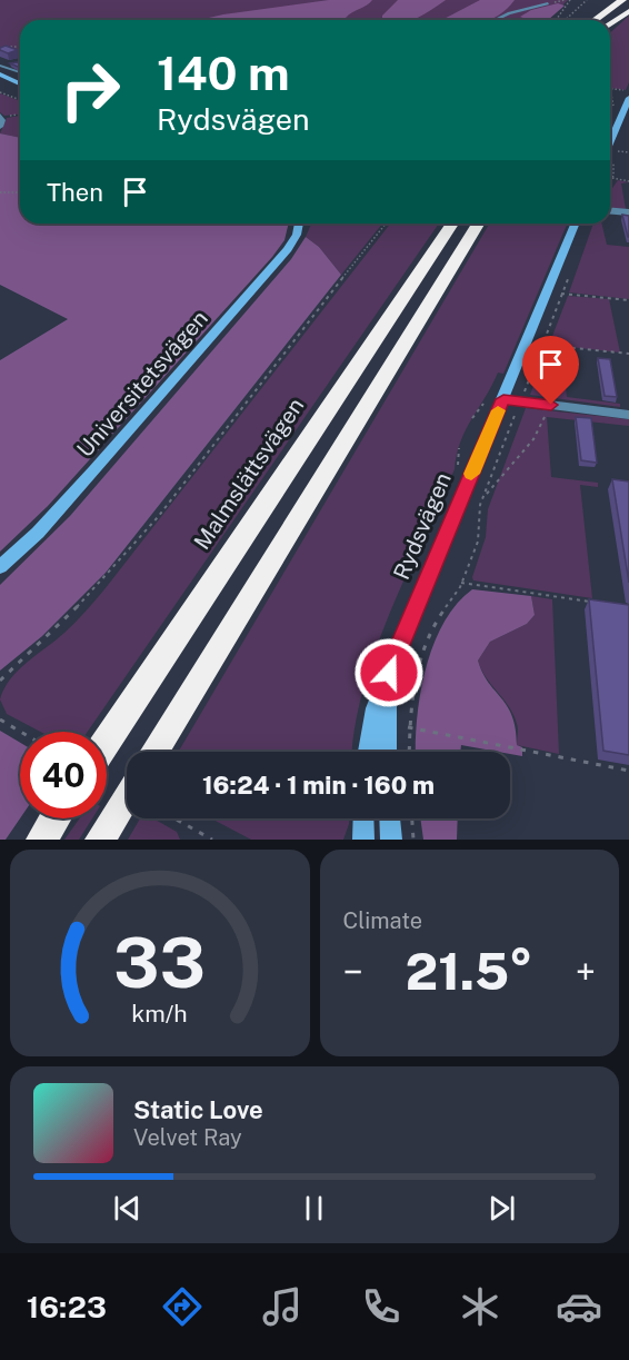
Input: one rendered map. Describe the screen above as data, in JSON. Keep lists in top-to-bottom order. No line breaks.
{"streets":{"highway":["Malmslättsvägen"],"street":["Universitetsvägen","Rydsvägen"]},"page":{"turn":["140 m","Rydsvägen"],"then":"Then","limit":"40","trip":"16:24 · 1 min · 160 m","tile":"Climate","heat":["−","21.5°","+"],"song":["Static Love","Velvet Ray"],"tabs":"16:23","gauge":["33","km/h"]}}
